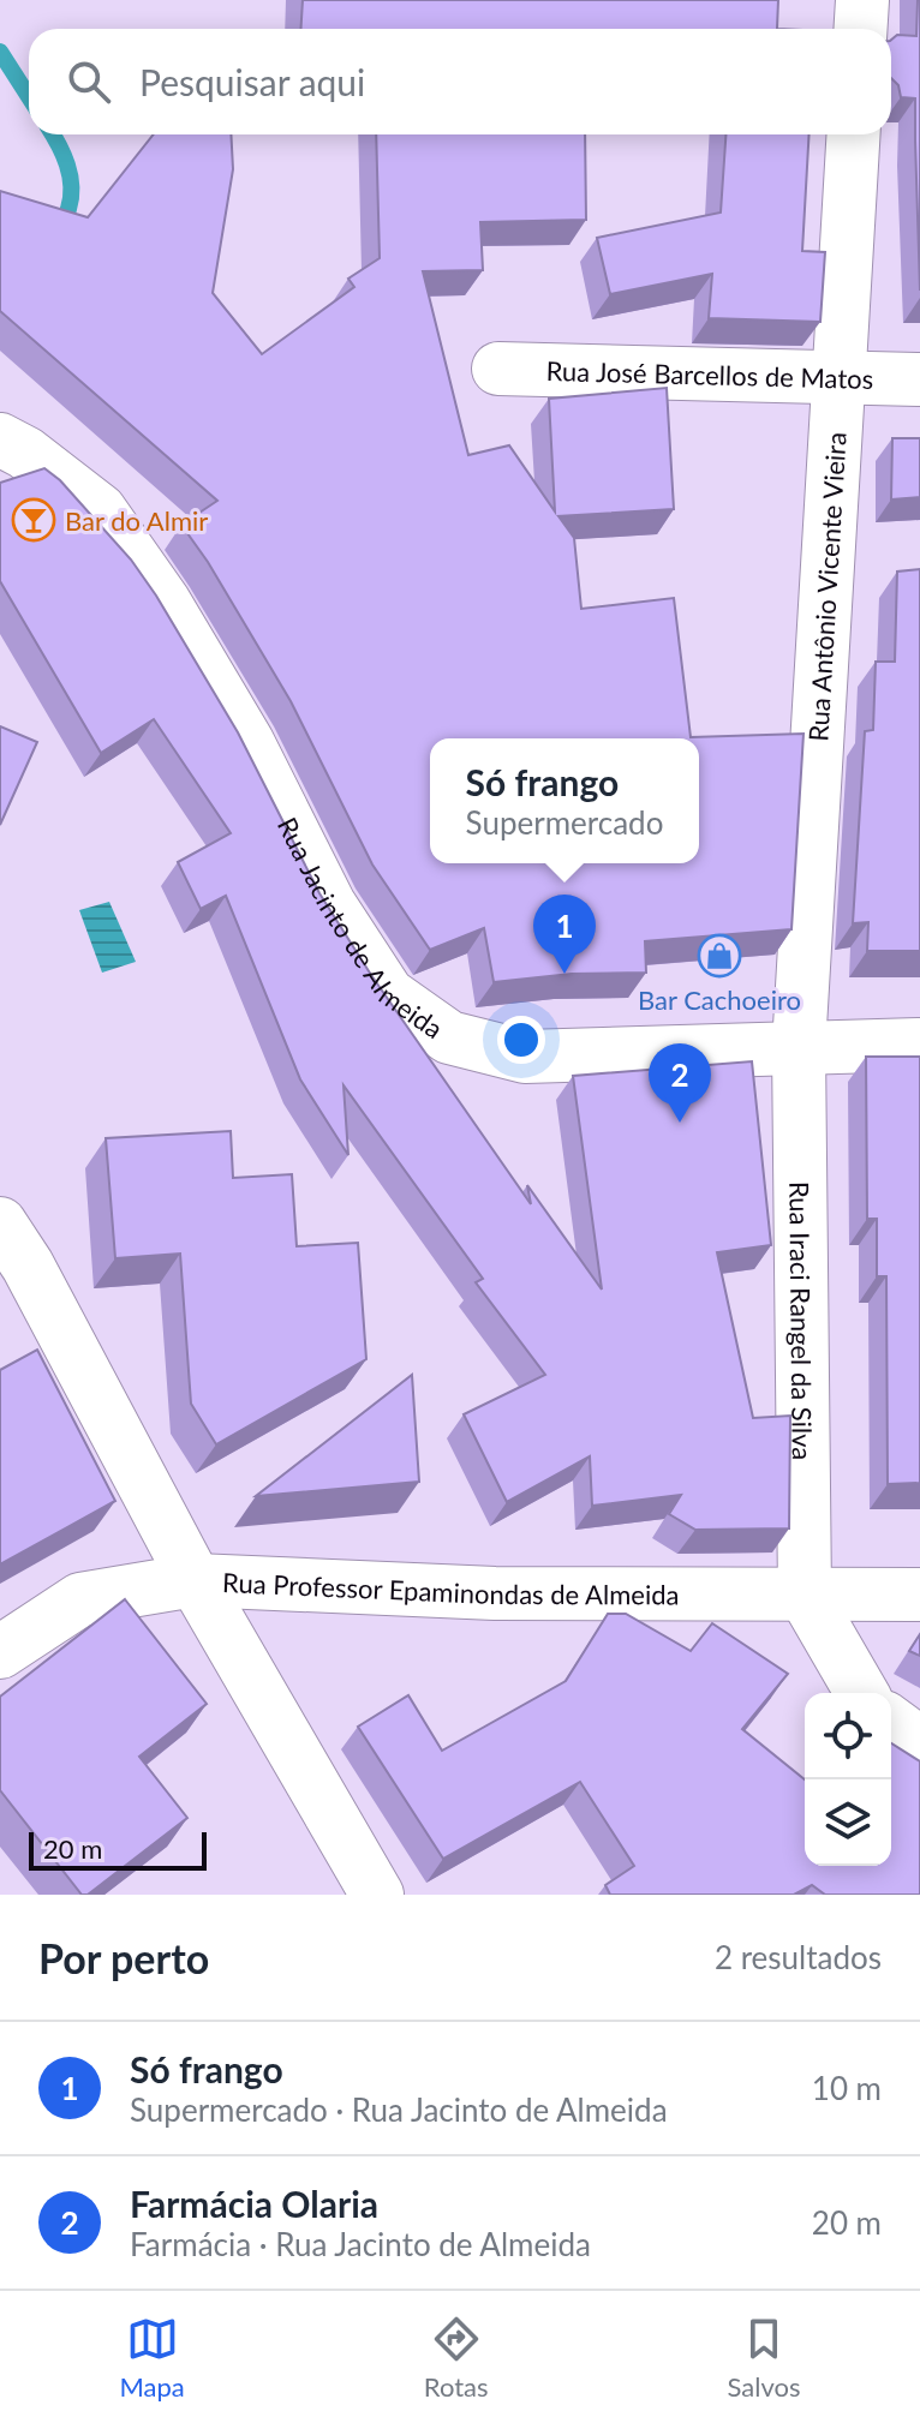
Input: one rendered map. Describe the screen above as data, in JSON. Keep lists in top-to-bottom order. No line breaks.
{"streets":{"street":["Rua José Barcellos de Matos","Rua Antônio Vicente Vieira","Rua Jacinto de Almeida","Rua Iraci Rangel da Silva","Rua Professor Epaminondas de Almeida"]},"crossings":[["Rua José Barcellos de Matos","Rua Antônio Vicente Vieira"],["Rua Antônio Vicente Vieira","Rua Jacinto de Almeida"],["Rua Antônio Vicente Vieira","Rua Iraci Rangel da Silva"],["Rua Jacinto de Almeida","Rua Iraci Rangel da Silva"],["Rua Iraci Rangel da Silva","Rua Professor Epaminondas de Almeida"]],"places":{"bar":["Bar do Almir"],"shop":["Bar Cachoeiro"]},"scale_bar":"20 m","page":{"search":"Pesquisar aqui","popup":["Só frango","Supermercado"],"pins":["1","2"],"scale":"20 m","heading":["Por perto","2 resultados"],"list":[{"mark":"1","name":"Só frango","note":"Supermercado · Rua Jacinto de Almeida","value":"10 m"},{"mark":"2","name":"Farmácia Olaria","note":"Farmácia · Rua Jacinto de Almeida","value":"20 m"}],"nav":["Mapa","Rotas","Salvos"]}}
